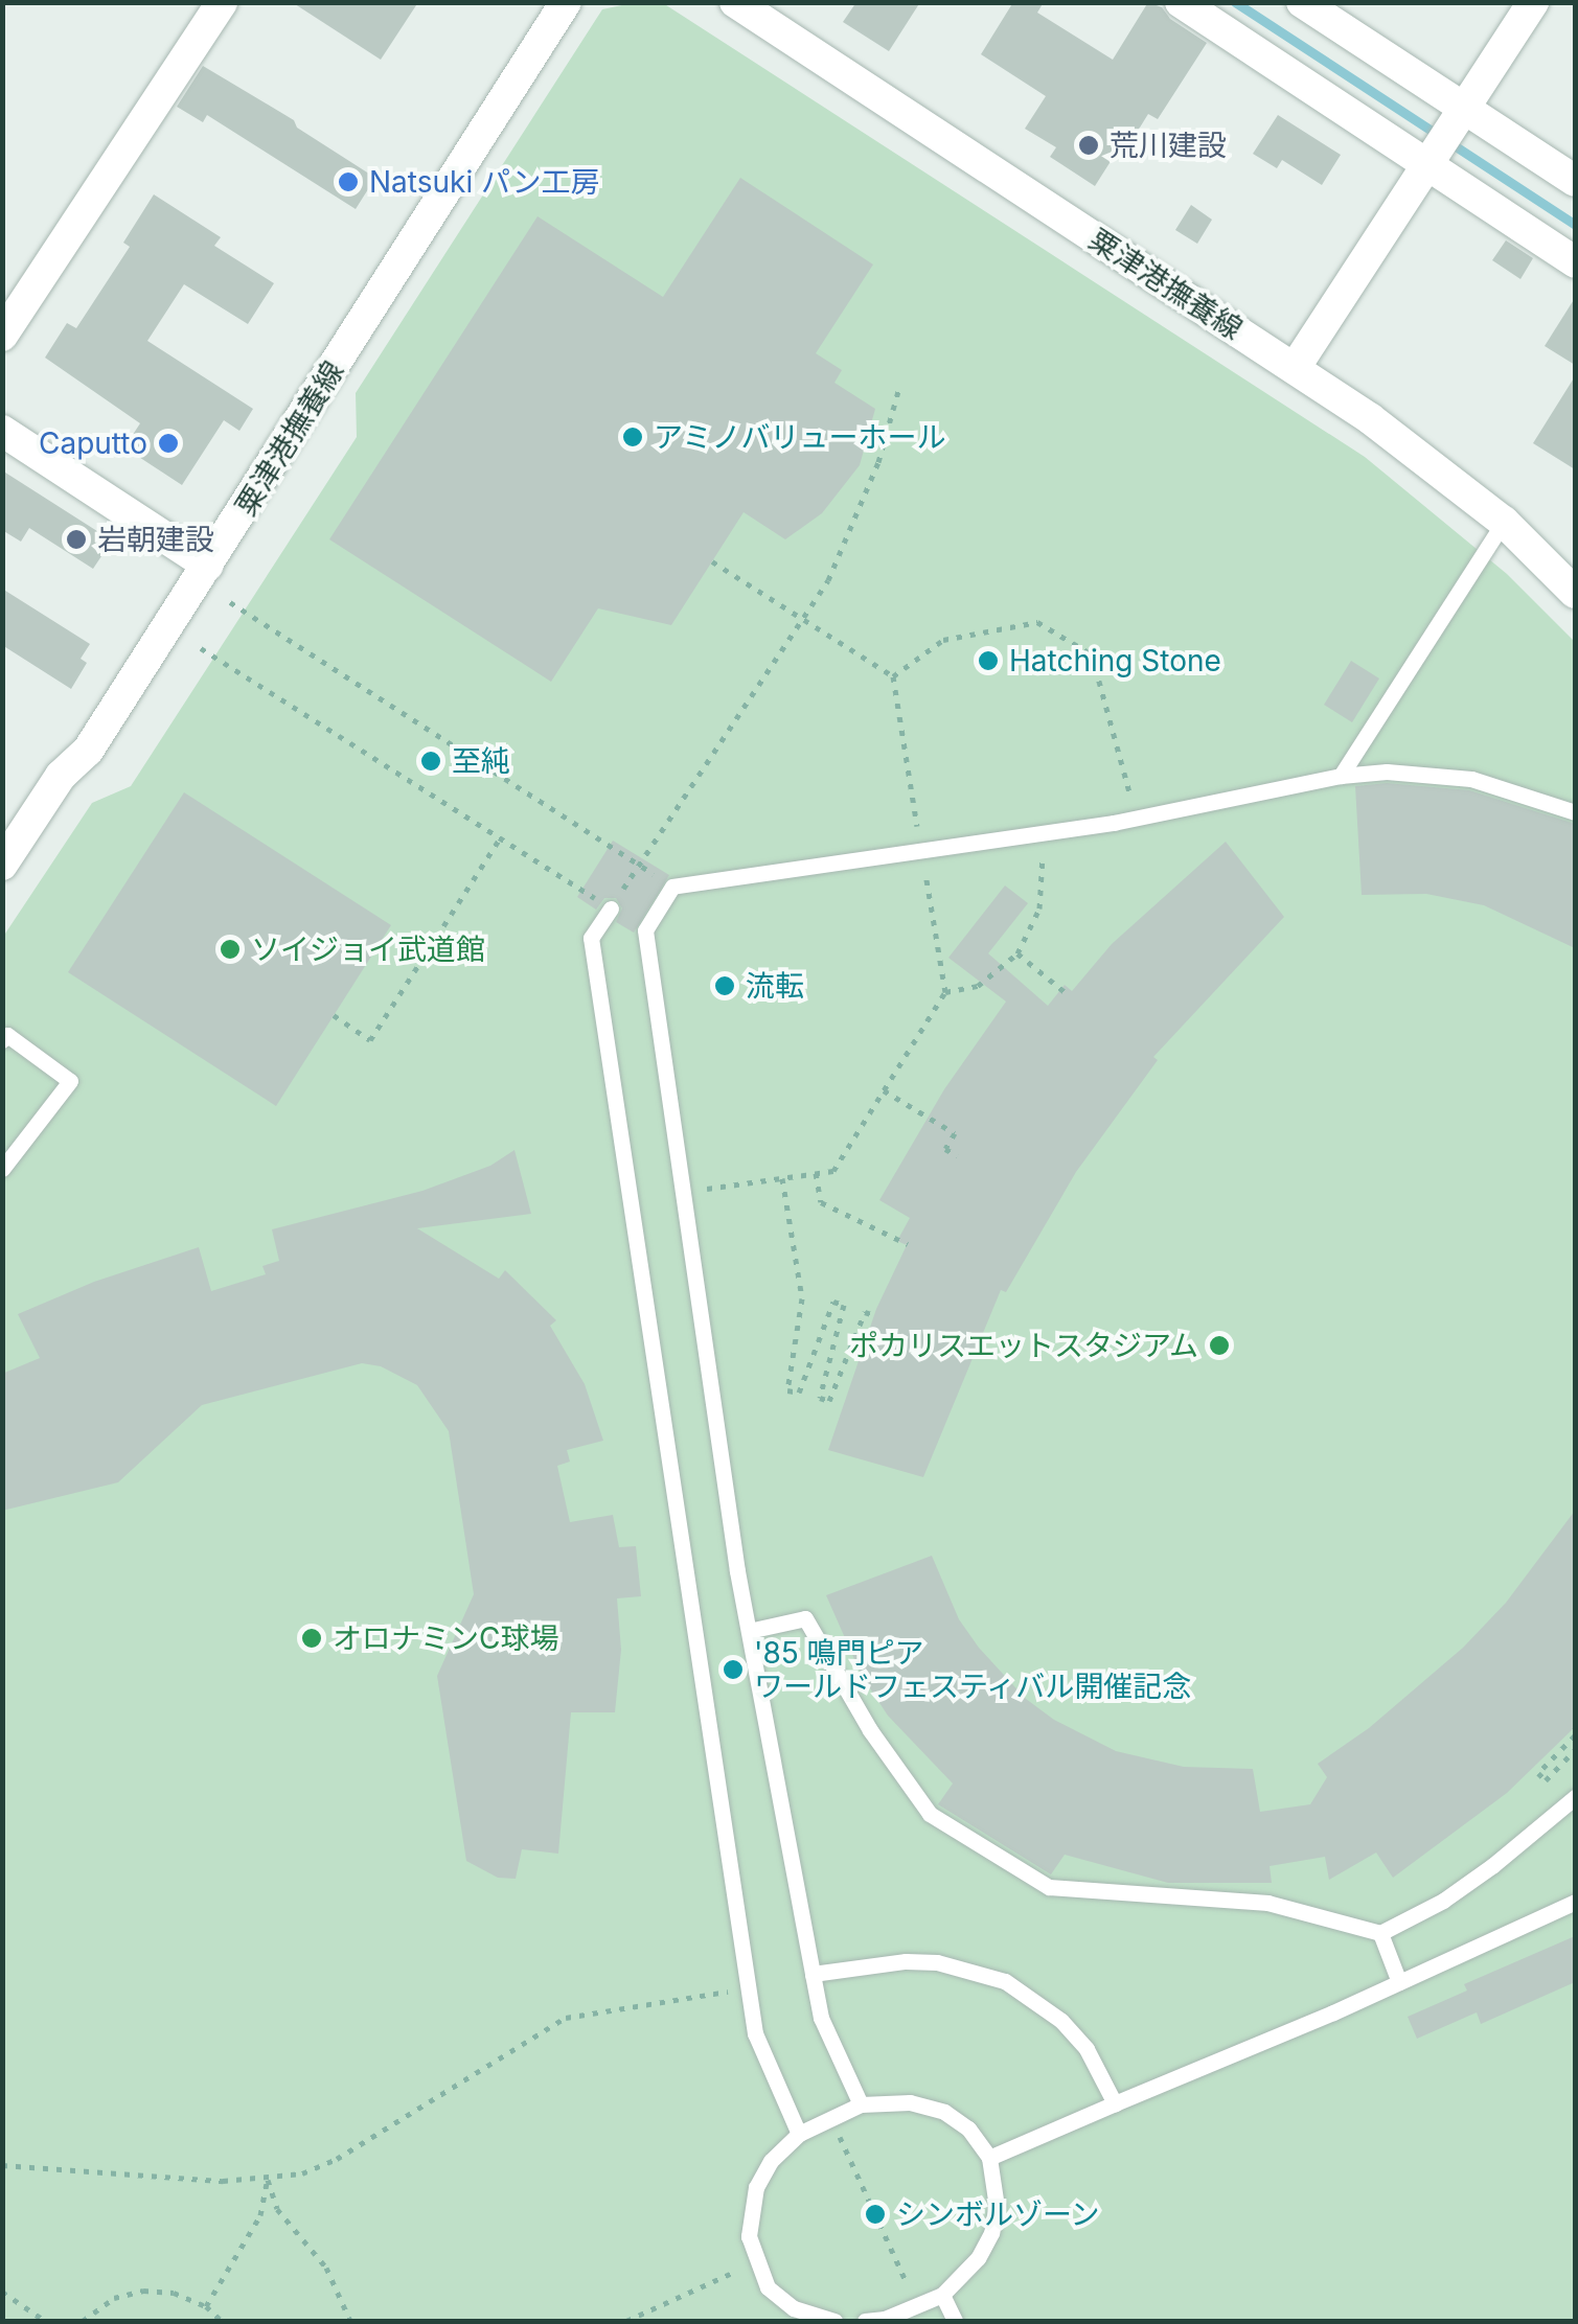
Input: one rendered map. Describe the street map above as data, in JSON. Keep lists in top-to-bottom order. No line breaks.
{"streets":{"main road":["粟津港撫養線"]},"places":["荒川建設","Natsuki パン工房","アミノバリューホール","Caputto","岩朝建設","Hatching Stone","至純","ソイジョイ武道館","流転","ポカリスエットスタジアム","オロナミンC球場","'85 鳴門ピア ワールドフェスティバル開催記念","シンボルゾーン"]}
